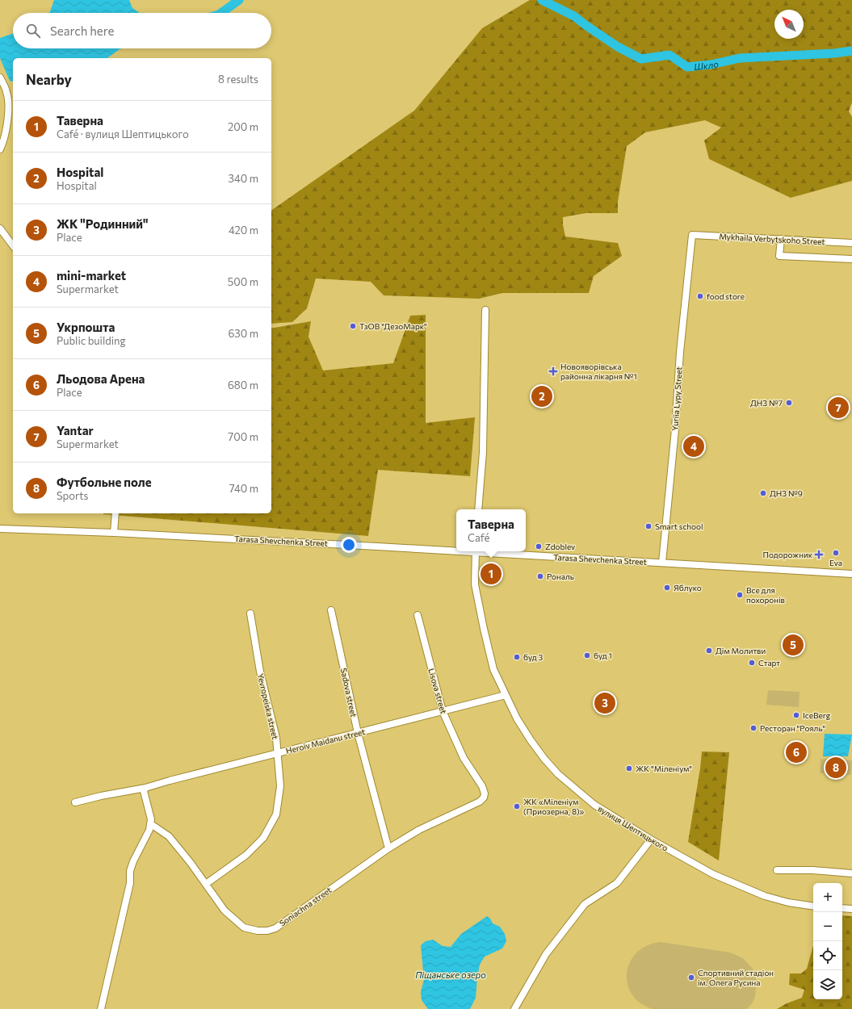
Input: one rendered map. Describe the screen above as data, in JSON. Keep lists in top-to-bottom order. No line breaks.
{"streets":{"street":["Mykhaila Verbytskoho Street","Yuriia Lypy Street","Tarasa Shevchenka Street","Lisova street","Sadova street","Yevropeiska street","Heroiv Maidanu street","вулиця Шептицького","Soniachna street"]},"crossings":[["Mykhaila Verbytskoho Street","Yuriia Lypy Street"],["Yuriia Lypy Street","Tarasa Shevchenka Street"],["Lisova street","Heroiv Maidanu street"],["Lisova street","Soniachna street"],["Sadova street","Heroiv Maidanu street"],["Sadova street","Soniachna street"],["Yevropeiska street","Heroiv Maidanu street"],["Yevropeiska street","Soniachna street"],["Heroiv Maidanu street","вулиця Шептицького"]],"water":["Шкло","Піщанське озеро"],"places":{"other":["food store","ТзОВ \"ДезоМарк\"","ДНЗ №7","ДНЗ №9","Smart school","Zdoblev","Eva","Рональ","Яблуко","Все для похоронів","Дім Молитви","буд 1","буд 3","Старт","IceBerg","Ресторан \"Рояль\"","ЖК \"Міленіум\"","ЖК «Міленіум (Приозерна, 8)»","Спортивний стадіон ім. Олега Русина"],"health":["Новояворівська районна лікарня №1","Подорожник"]},"north":"top left","page":{"search":"Search here","heading":["Nearby","8 results"],"list":[{"mark":"1","name":"Таверна","note":"Café · вулиця Шептицького","value":"200 m"},{"mark":"2","name":"Hospital","note":"Hospital","value":"340 m"},{"mark":"3","name":"ЖК \"Родинний\"","note":"Place","value":"420 m"},{"mark":"4","name":"mini-market","note":"Supermarket","value":"500 m"},{"mark":"5","name":"Укрпошта","note":"Public building","value":"630 m"},{"mark":"6","name":"Льодова Арена","note":"Place","value":"680 m"},{"mark":"7","name":"Yantar","note":"Supermarket","value":"700 m"},{"mark":"8","name":"Футбольне поле","note":"Sports","value":"740 m"}],"pins":["2","7","4","1","5","3","6","8"],"popup":["Таверна","Café"],"map_buttons":["+","−"]}}
